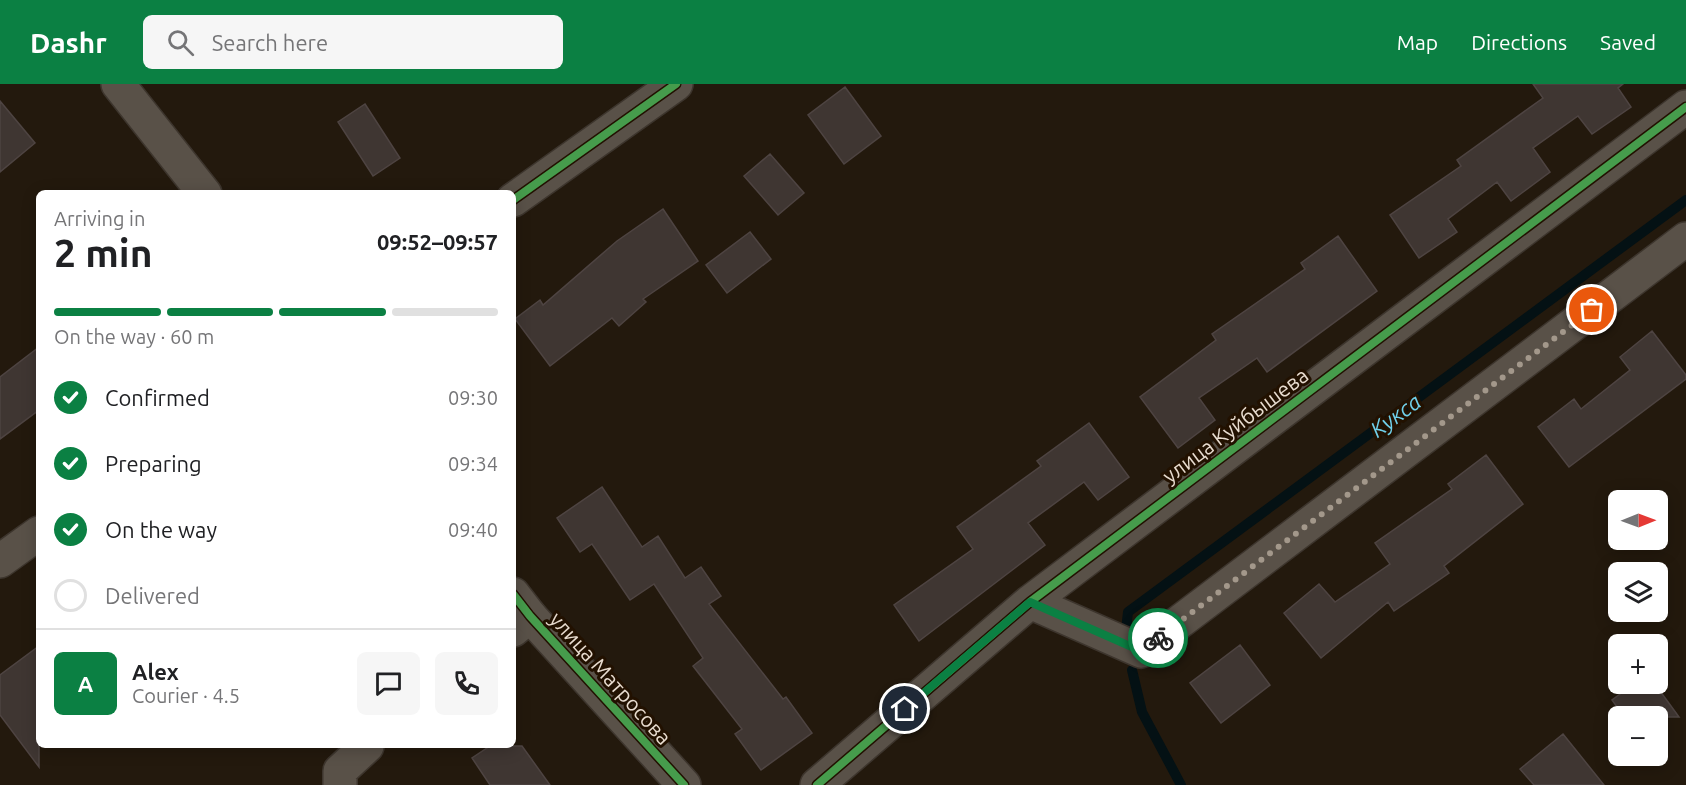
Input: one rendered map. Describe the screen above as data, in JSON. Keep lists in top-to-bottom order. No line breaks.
{"streets":{"street":["улица Куйбышева","улица Матросова"]},"water":["Кукса"],"north":"right","page":{"header":"Dashr","search":"Search here","nav":["Map","Directions","Saved"],"heading":["2 min","Arriving in","09:52–09:57"],"panel":["Alex","Courier · 4.5"],"bar":"On the way · 60 m","list":[["Confirmed","09:30"],["Preparing","09:34"],["On the way","09:40"],"Delivered"],"map_buttons":["+","−"],"round":"A"}}
